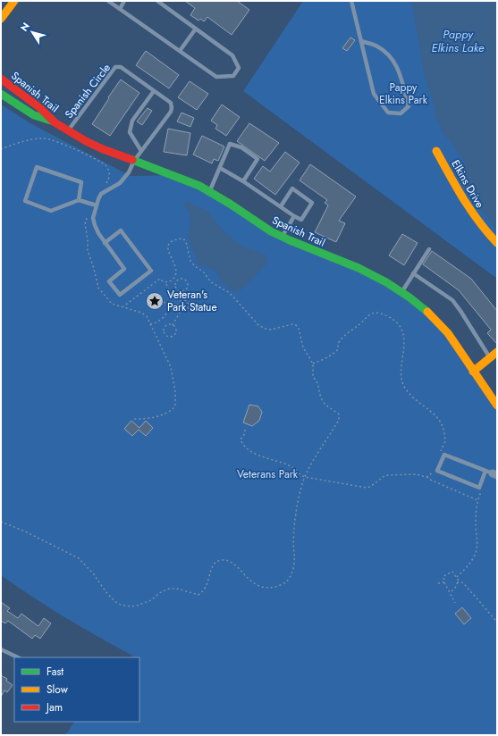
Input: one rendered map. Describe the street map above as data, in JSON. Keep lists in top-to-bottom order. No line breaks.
{"streets":{"street":["Spanish Trail","Elkins Drive"],"lane":["Spanish Circle"]},"crossings":[["Spanish Circle","Spanish Trail"]],"water":["Pappy Elkins Lake"],"parks":["Pappy Elkins Park","Veterans Park"],"places":{"place":["Veteran's Park Statue"]},"legend":["Fast","Slow","Jam"],"north":"top left"}
